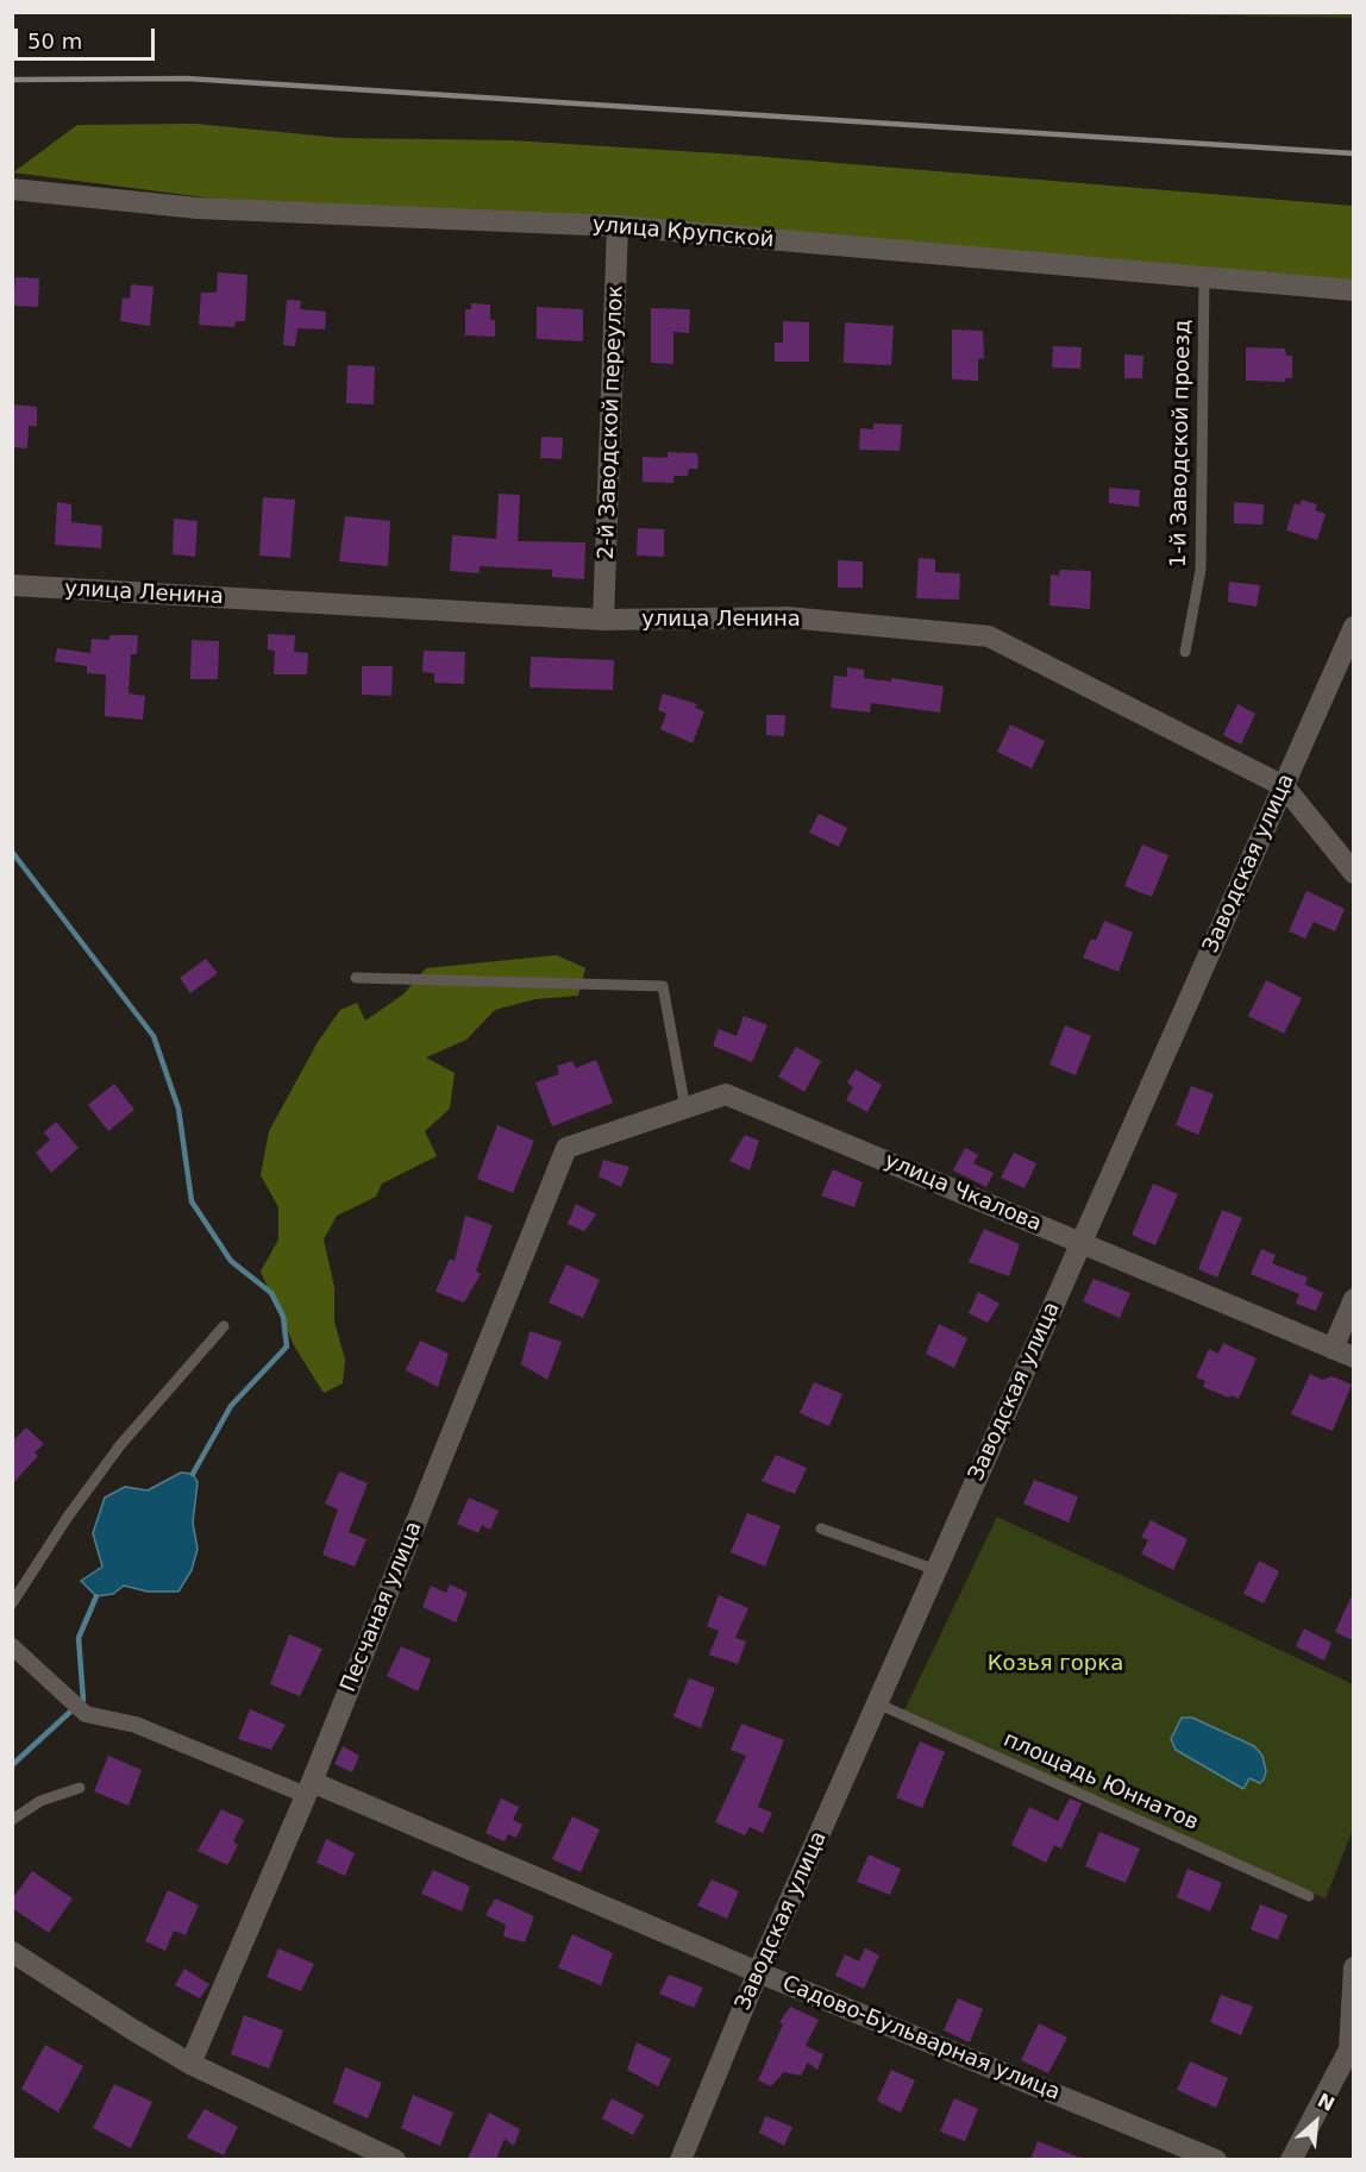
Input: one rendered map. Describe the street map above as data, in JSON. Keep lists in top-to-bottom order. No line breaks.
{"streets":{"street":["улица Крупской","2-й Заводской переулок","улица Ленина","Заводская улица","улица Чкалова","Песчаная улица","Садово-Бульварная улица"],"lane":["1-й Заводской проезд","площадь Юннатов"]},"crossings":[["улица Крупской","2-й Заводской переулок"],["улица Крупской","1-й Заводской проезд"],["2-й Заводской переулок","улица Ленина"],["улица Ленина","Заводская улица"],["Заводская улица","улица Чкалова"],["Заводская улица","площадь Юннатов"],["Заводская улица","Садово-Бульварная улица"],["улица Чкалова","Песчаная улица"],["Песчаная улица","Садово-Бульварная улица"]],"parks":["Козья горка"],"scale_bar":"50 m","north":"top right"}
